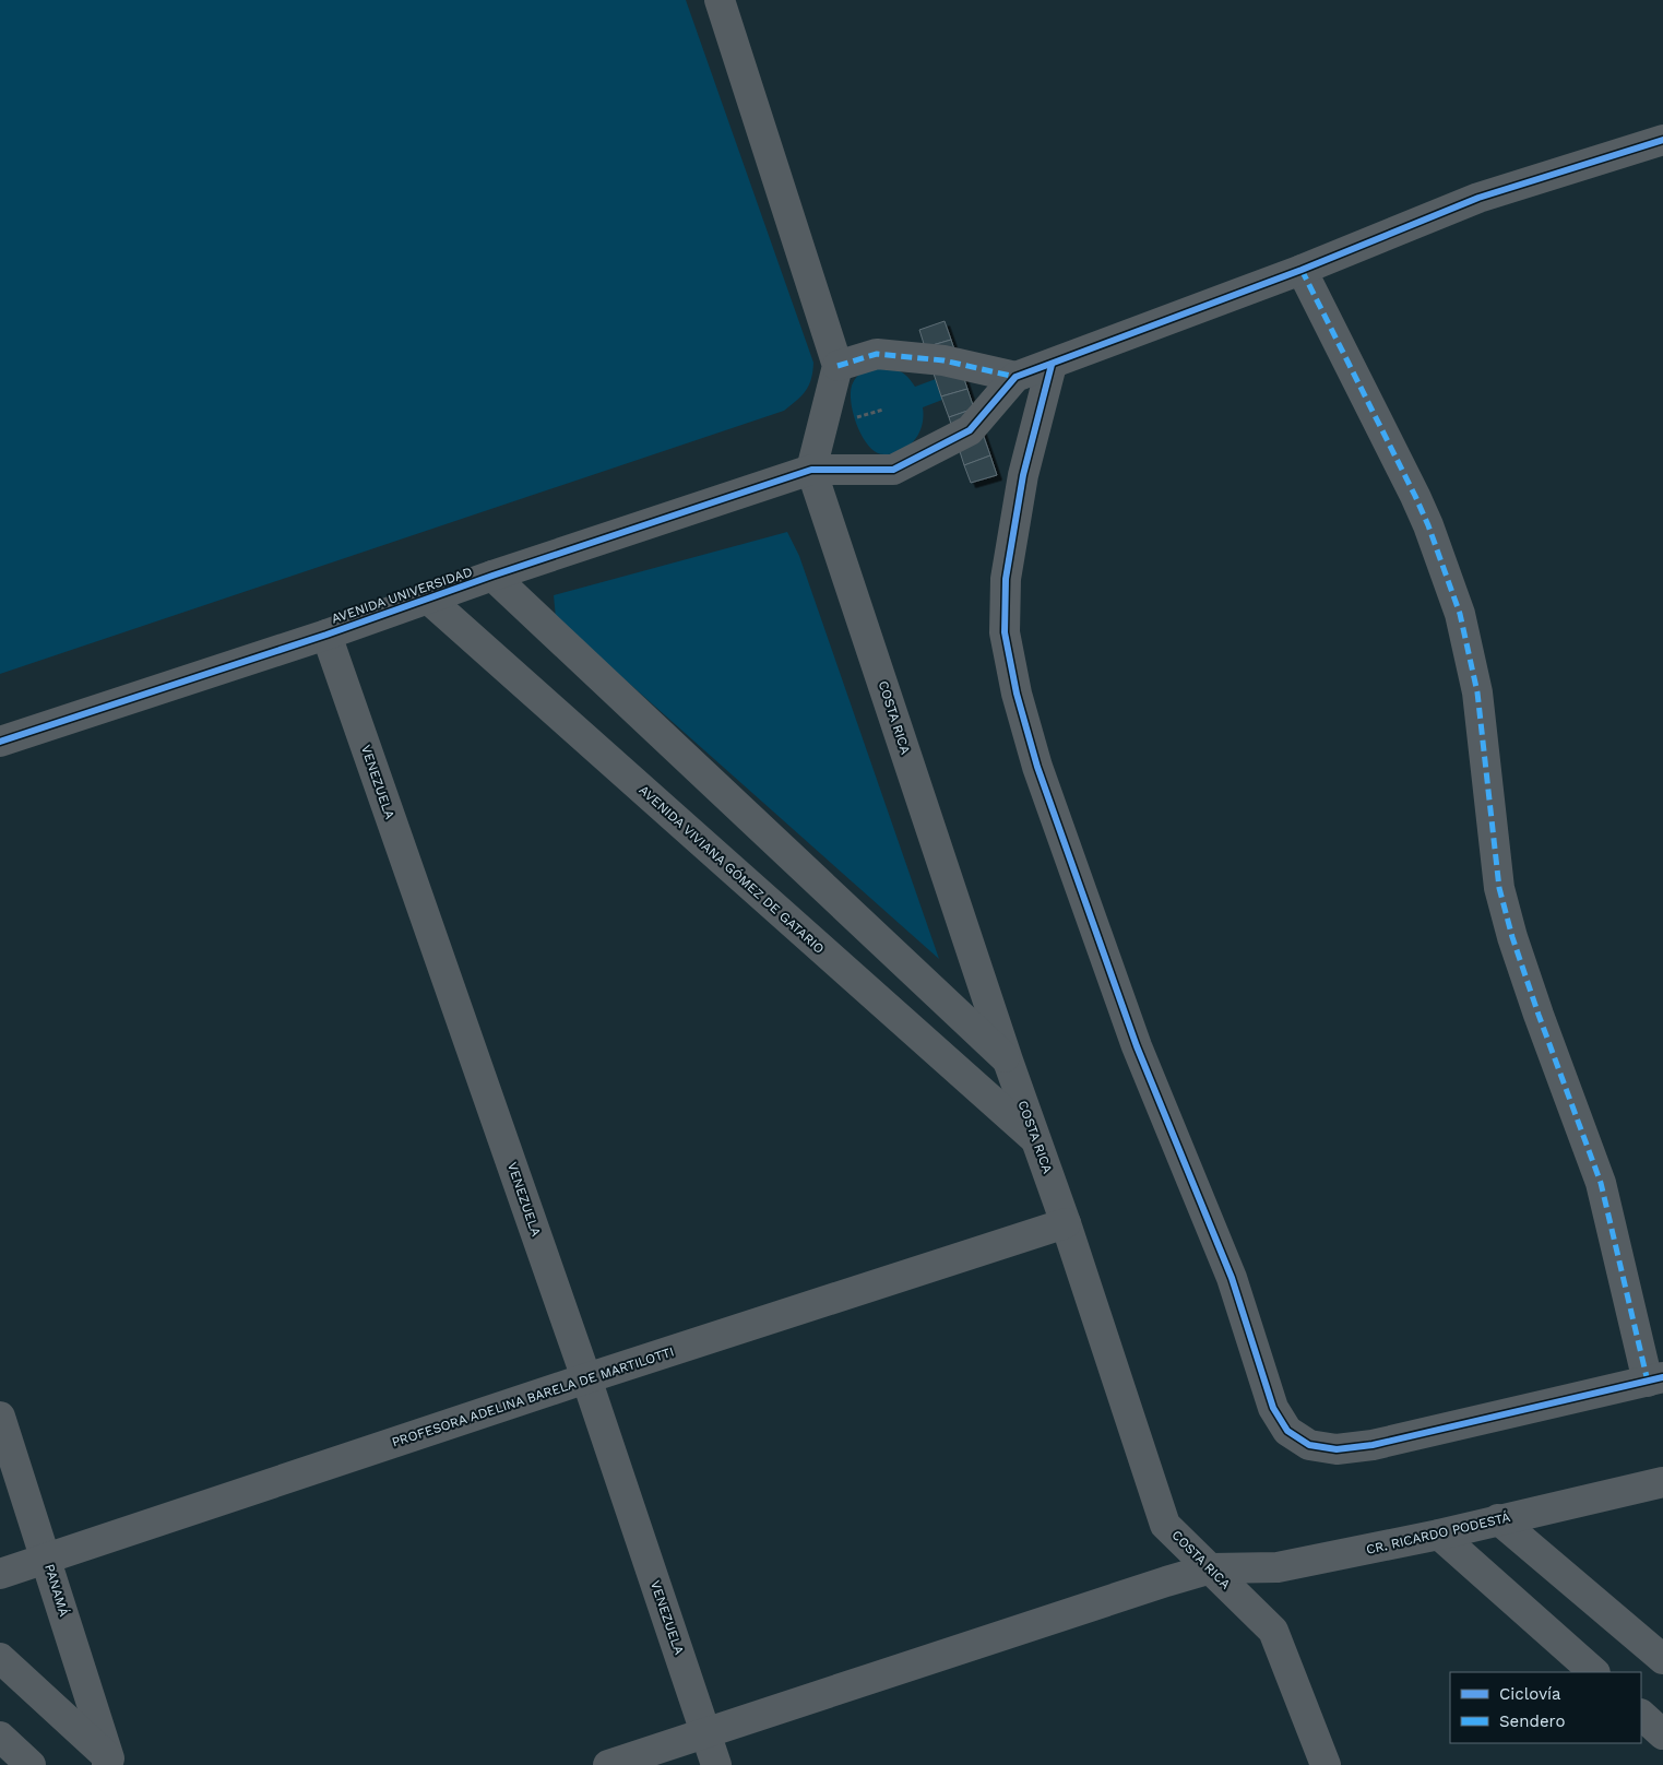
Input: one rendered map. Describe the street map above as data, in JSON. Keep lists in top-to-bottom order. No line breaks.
{"streets":{"street":["AVENIDA UNIVERSIDAD","COSTA RICA","VENEZUELA","AVENIDA VIVIANA GÓMEZ DE GATARIO","PROFESORA ADELINA BARELA DE MARTILOTTI","CR. RICARDO PODESTÁ","PANAMÁ"]},"crossings":[["AVENIDA UNIVERSIDAD","COSTA RICA"],["AVENIDA UNIVERSIDAD","VENEZUELA"],["AVENIDA UNIVERSIDAD","AVENIDA VIVIANA GÓMEZ DE GATARIO"],["COSTA RICA","AVENIDA VIVIANA GÓMEZ DE GATARIO"],["COSTA RICA","PROFESORA ADELINA BARELA DE MARTILOTTI"],["COSTA RICA","CR. RICARDO PODESTÁ"],["VENEZUELA","PROFESORA ADELINA BARELA DE MARTILOTTI"],["VENEZUELA","CR. RICARDO PODESTÁ"],["PROFESORA ADELINA BARELA DE MARTILOTTI","PANAMÁ"]],"legend":["Ciclovía","Sendero"]}
